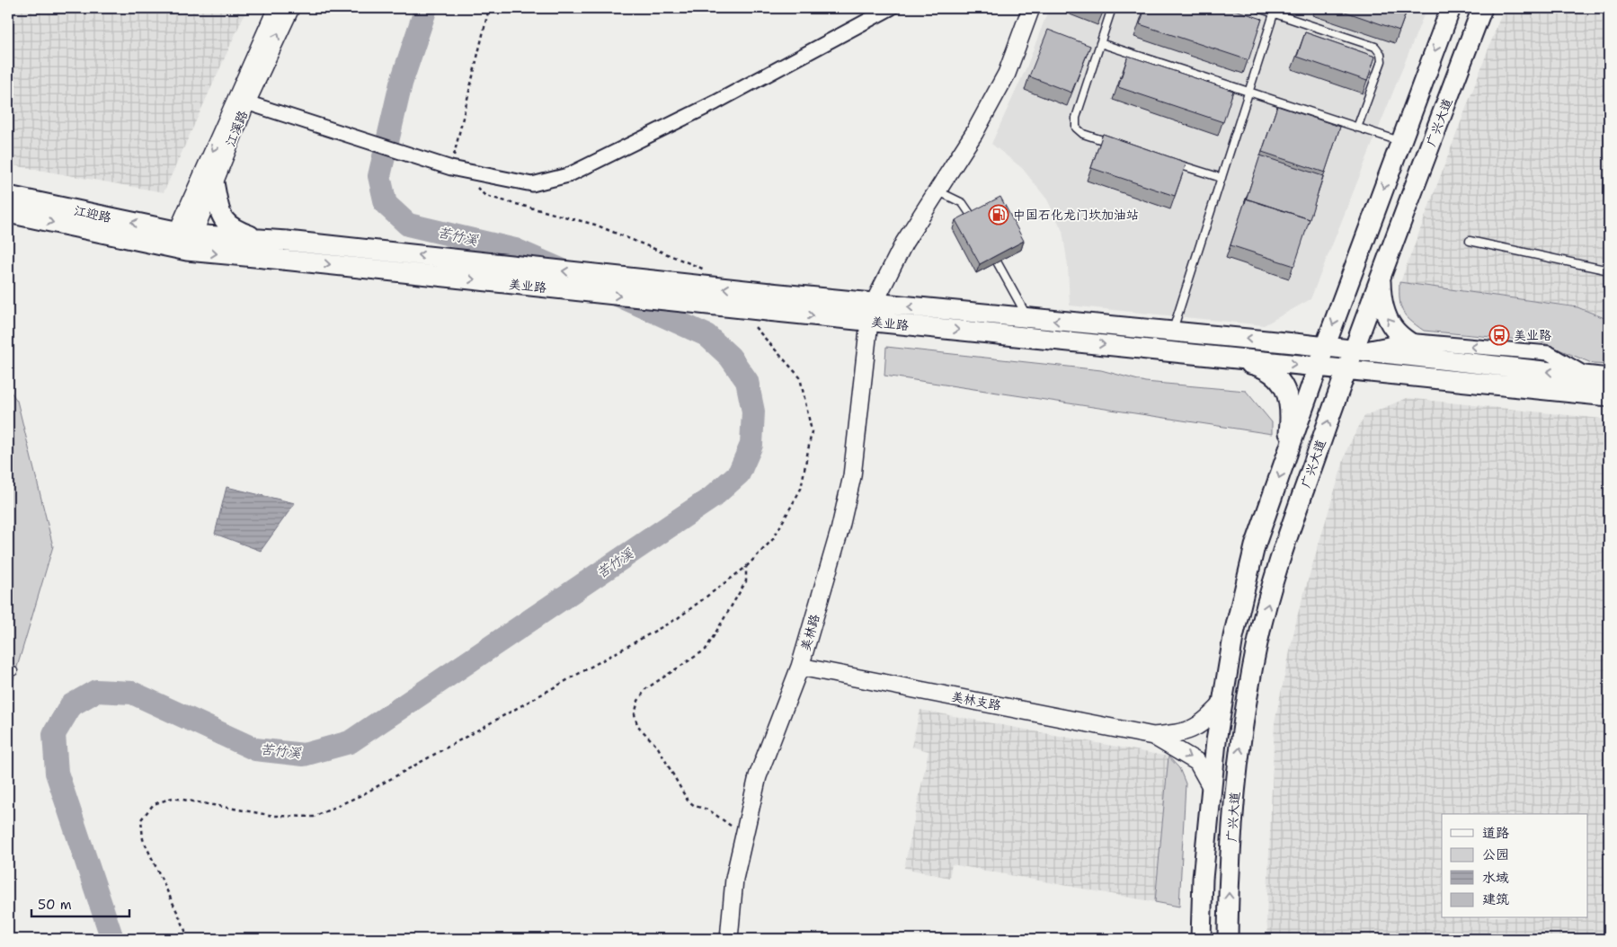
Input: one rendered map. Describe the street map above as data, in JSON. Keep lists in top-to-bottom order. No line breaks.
{"streets":{"main road":["广兴大道","江迎路","美业路"],"street":["江溪路","美林路","美林支路"]},"crossings":[["广兴大道","美业路"],["江溪路","江迎路"],["江溪路","美业路"],["江迎路","美业路"],["美业路","美林路"],["美林路","美林支路"]],"water":["苦竹溪"],"places":{"fuel station":["中国石化龙门坎加油站"],"bus stop":["美业路"]},"legend":["道路","公园","水域","建筑"],"scale_bar":"50 m"}
